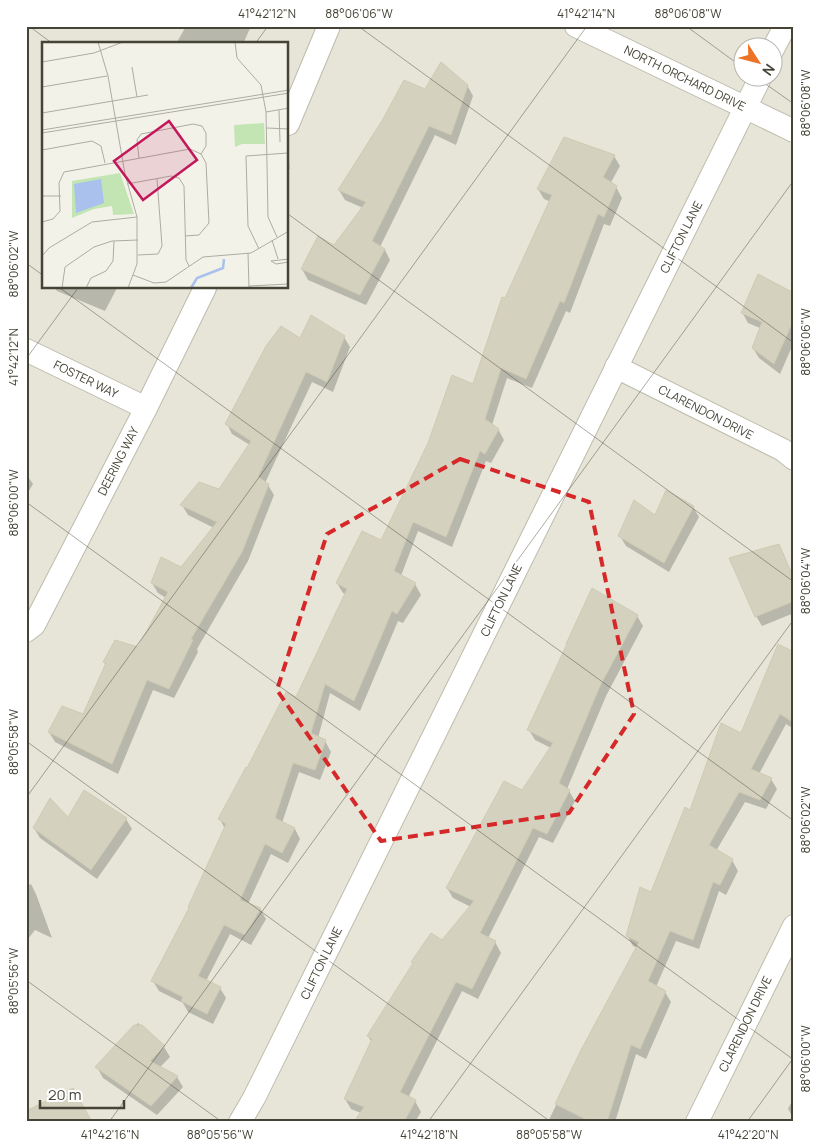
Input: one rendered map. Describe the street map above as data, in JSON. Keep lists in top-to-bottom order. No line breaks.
{"streets":{"street":["NORTH ORCHARD DRIVE","CLIFTON LANE","FOSTER WAY","CLARENDON DRIVE","DEERING WAY"]},"crossings":[["NORTH ORCHARD DRIVE","CLIFTON LANE"],["CLIFTON LANE","CLARENDON DRIVE"],["FOSTER WAY","DEERING WAY"]],"scale_bar":"20 m","north":"bottom right","coordinates":["41°42'12\"N","88°06'06\"W","41°42'14\"N","88°06'08\"W","88°06'02\"W","88°06'00\"W","88°06'04\"W","88°05'58\"W","88°05'56\"W","41°42'16\"N","41°42'18\"N","41°42'20\"N"]}
